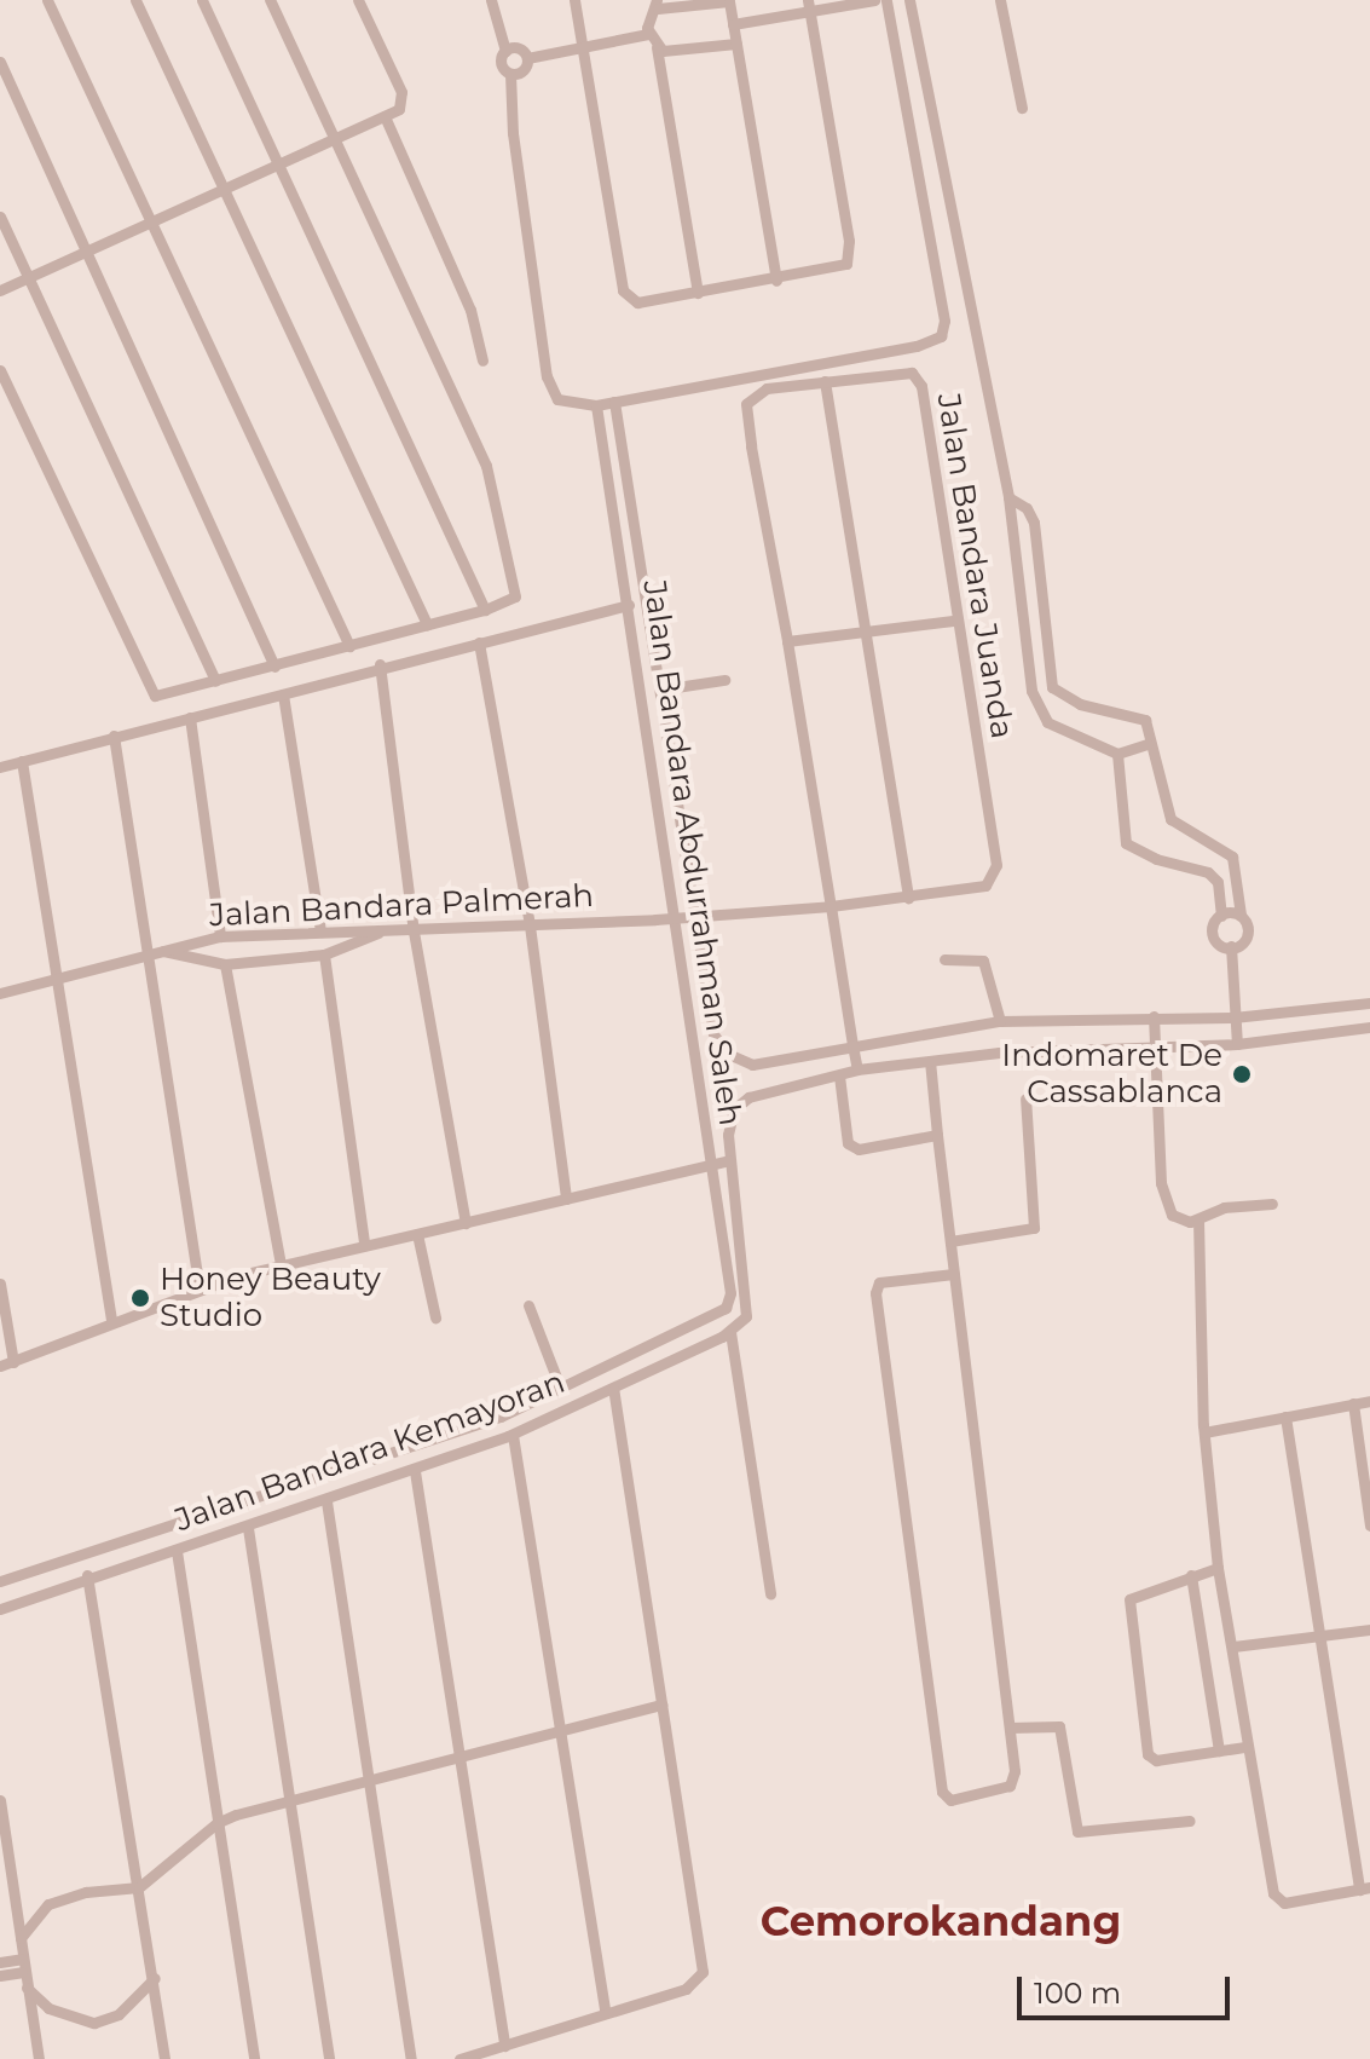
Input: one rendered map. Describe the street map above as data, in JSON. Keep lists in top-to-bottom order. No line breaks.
{"streets":{"street":["Jalan Bandara Juanda","Jalan Bandara Abdurrahman Saleh","Jalan Bandara Palmerah","Jalan Bandara Kemayoran"]},"crossings":[["Jalan Bandara Juanda","Jalan Bandara Abdurrahman Saleh"],["Jalan Bandara Juanda","Jalan Bandara Palmerah"],["Jalan Bandara Abdurrahman Saleh","Jalan Bandara Palmerah"],["Jalan Bandara Abdurrahman Saleh","Jalan Bandara Kemayoran"]],"districts":["Cemorokandang"],"places":["Indomaret De Cassablanca","Honey Beauty Studio"],"scale_bar":"100 m"}
